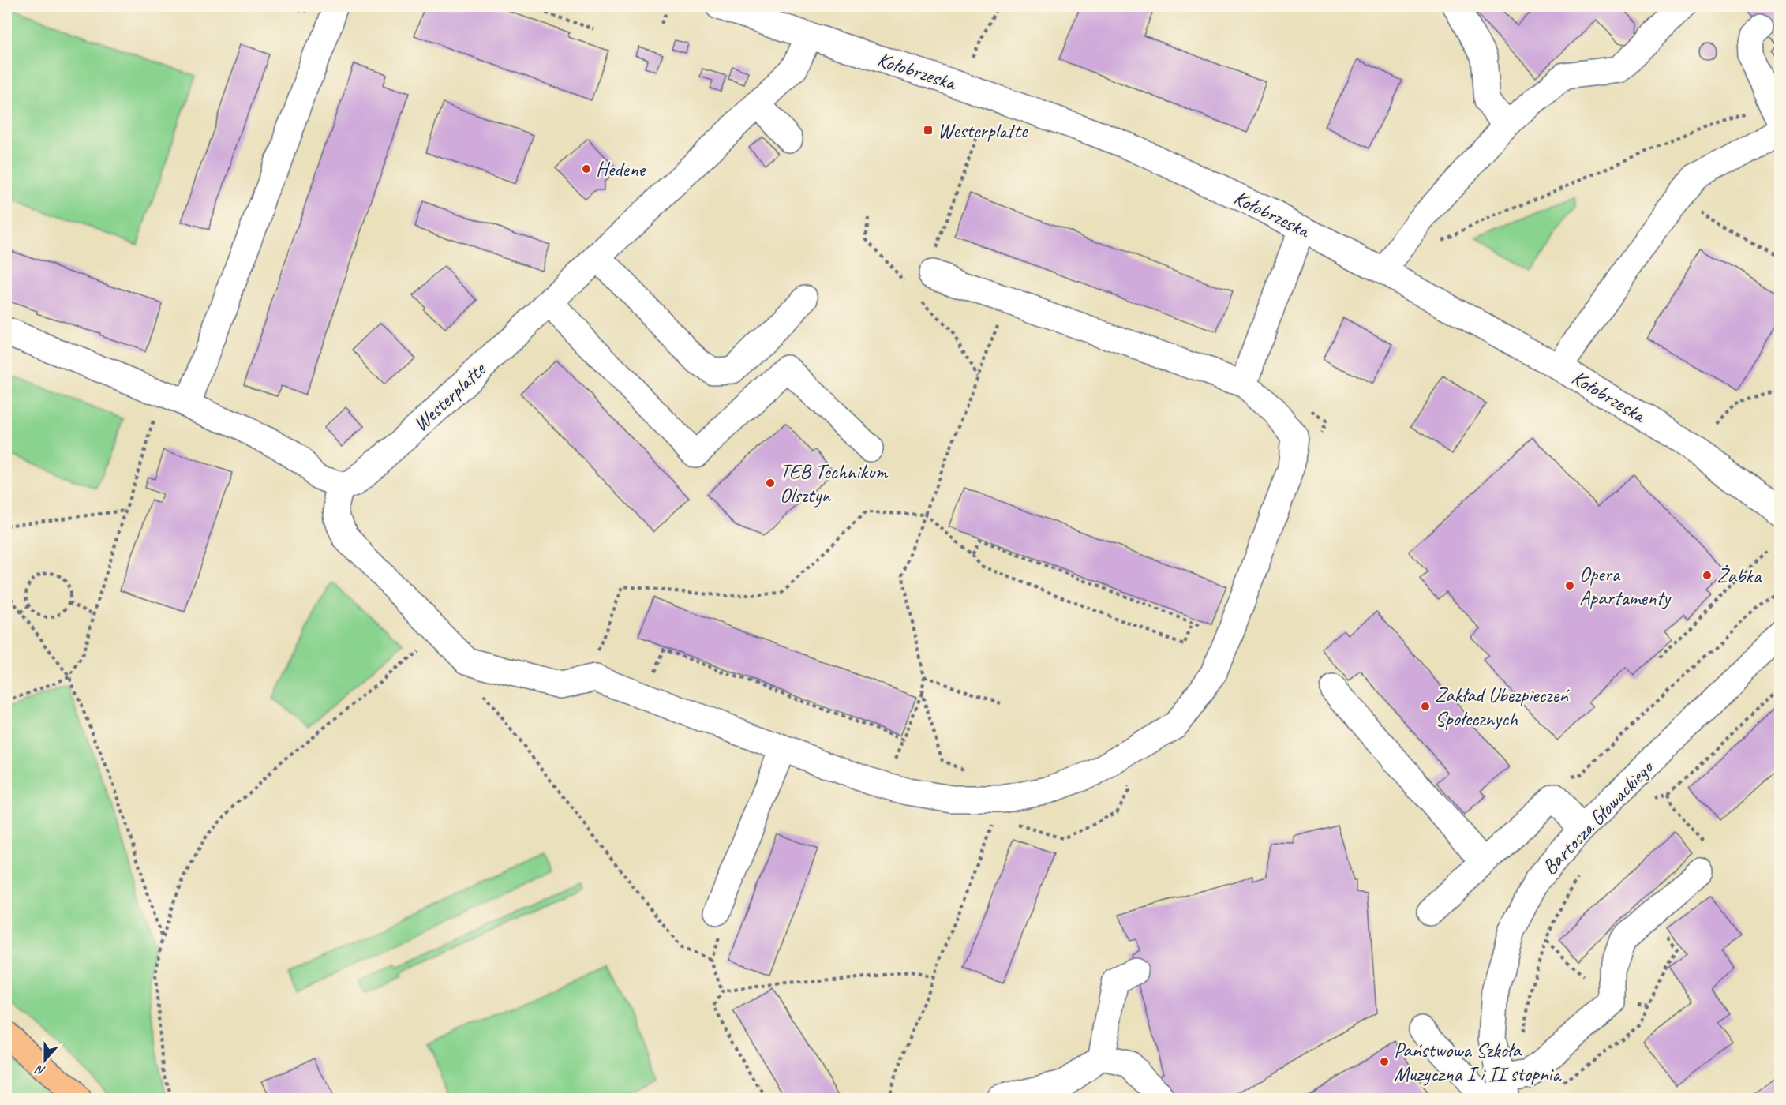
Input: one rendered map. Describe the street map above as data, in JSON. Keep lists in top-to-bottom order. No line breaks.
{"streets":{"street":["Kołobrzeska","Westerplatte","Bartosza Głowackiego"]},"crossings":[["Kołobrzeska","Westerplatte"]],"places":{"transit":["Westerplatte"],"other":["Hedene","TEB Technikum Olsztyn","Żabka","Opera Apartamenty","Zakład Ubezpieczeń Społecznych","Państwowa Szkoła Muzyczna I i II stopnia"]},"north":"bottom"}
